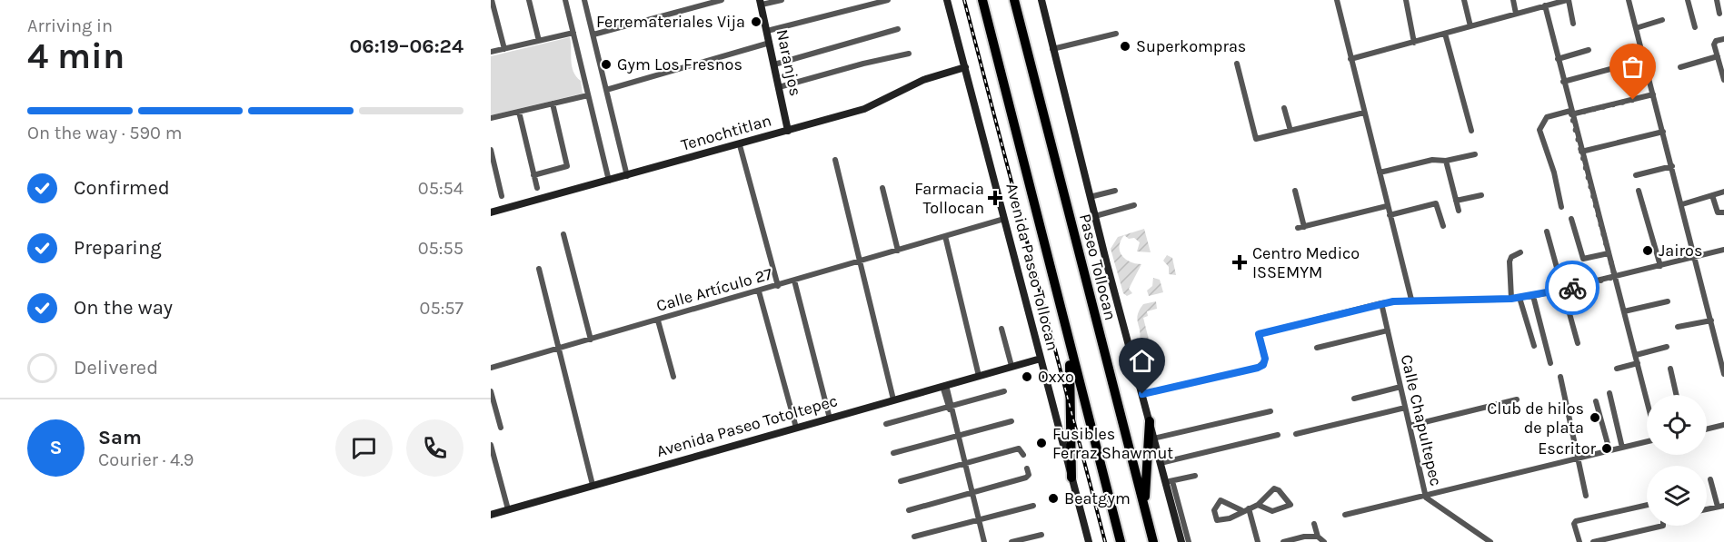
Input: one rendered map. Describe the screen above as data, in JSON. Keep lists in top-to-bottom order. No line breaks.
{"streets":{"highway":["Paseo Tollocan"],"main road":["Naranjos","Tenochtitlan","Avenida Paseo Tollocan","Avenida Paseo Totoltepec"],"street":["Calle Artículo 27","Calle Chapultepec"]},"crossings":[["Naranjos","Tenochtitlan"],["Tenochtitlan","Avenida Paseo Tollocan"],["Avenida Paseo Tollocan","Calle Artículo 27"],["Avenida Paseo Tollocan","Avenida Paseo Totoltepec"]],"places":{"other":["Ferremateriales Vija","Superkompras","Gym Los Fresnos","Jairos","Oxxo","Club de hilos de plata","Fusibles Ferraz Shawmut","Escritor","Beatgym"],"health":["Farmacia Tollocan","Centro Medico ISSEMYM"]},"page":{"heading":["4 min","Arriving in","06:19–06:24"],"panel":["Sam","Courier · 4.9"],"bar":"On the way · 590 m","list":[["Confirmed","05:54"],["Preparing","05:55"],["On the way","05:57"],"Delivered"],"round":"S"}}
